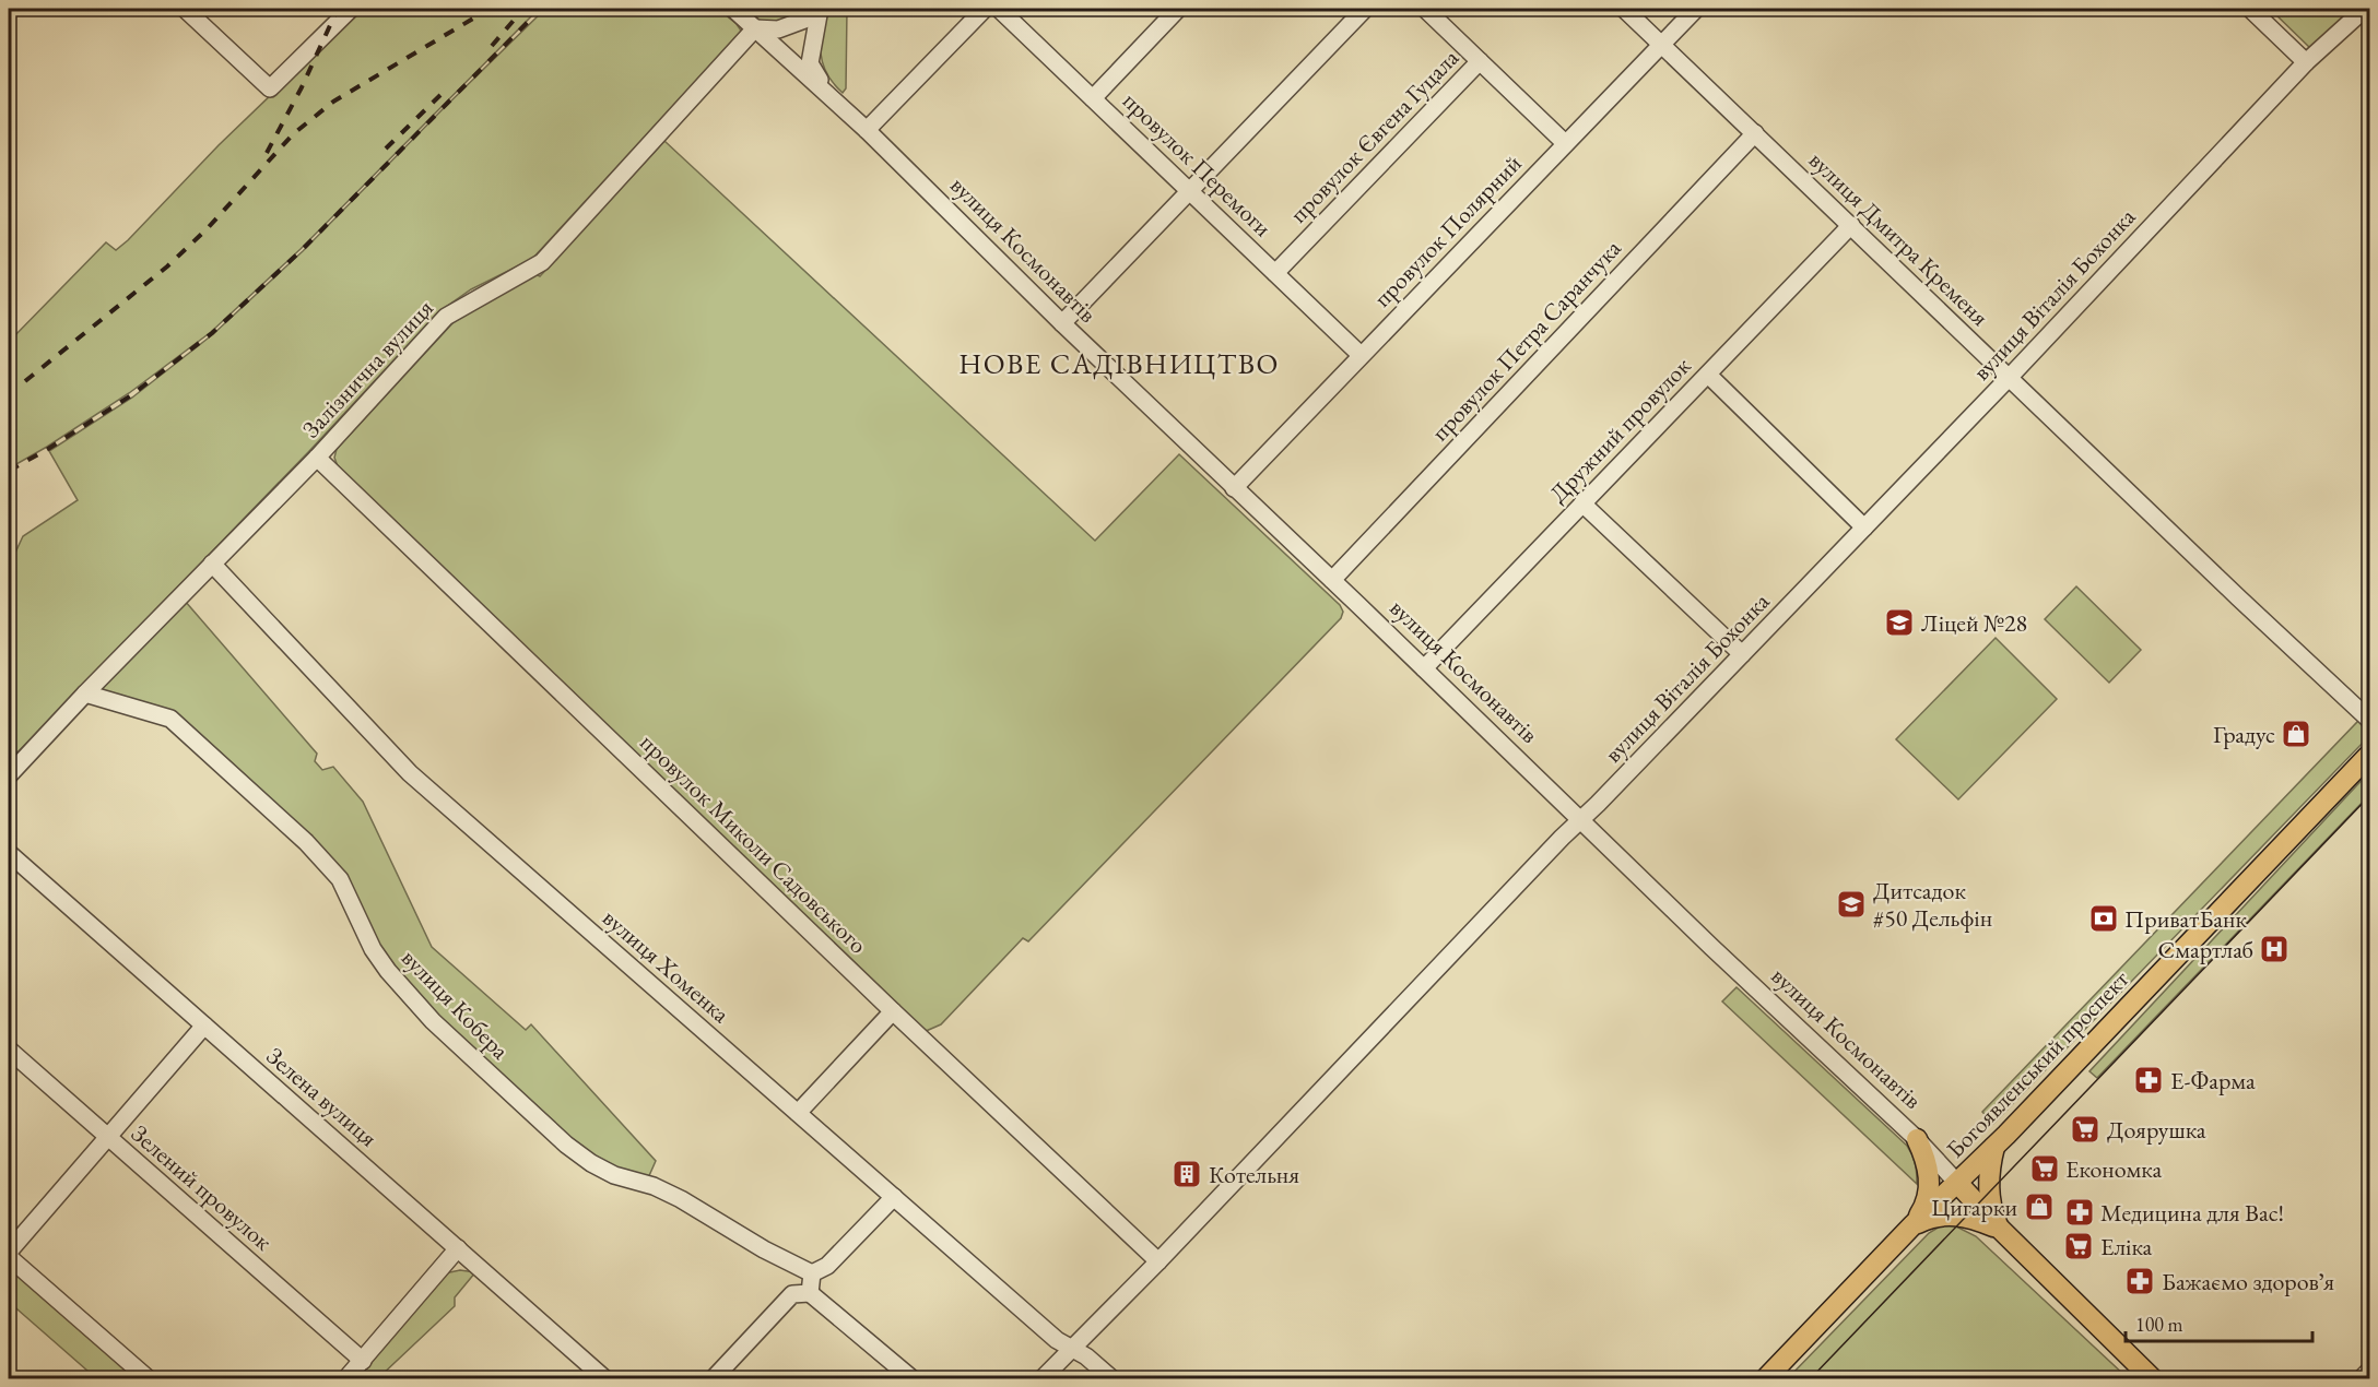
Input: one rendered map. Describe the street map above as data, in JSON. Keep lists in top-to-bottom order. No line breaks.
{"streets":{"main road":["вулиця Космонавтів","Богоявленський проспект"],"street":["провулок Євгена Гуцала","провулок Перемоги","провулок Полярний","вулиця Дмитра Кременя","вулиця Віталія Бохонка","провулок Петра Саранчука","Залізнична вулиця","Дружний провулок","провулок Миколи Садовського","вулиця Хоменка","вулиця Кобера","Зелена вулиця","Зелений провулок"]},"crossings":[["провулок Євгена Гуцала","провулок Перемоги"],["провулок Перемоги","провулок Полярний"],["провулок Полярний","вулиця Дмитра Кременя"],["провулок Полярний","вулиця Космонавтів"],["вулиця Дмитра Кременя","вулиця Віталія Бохонка"],["вулиця Дмитра Кременя","провулок Петра Саранчука"],["вулиця Дмитра Кременя","Дружний провулок"],["вулиця Космонавтів","вулиця Віталія Бохонка"],["вулиця Космонавтів","провулок Петра Саранчука"],["вулиця Космонавтів","Залізнична вулиця"],["вулиця Космонавтів","Дружний провулок"],["вулиця Космонавтів","Богоявленський проспект"],["вулиця Віталія Бохонка","провулок Миколи Садовського"],["вулиця Віталія Бохонка","вулиця Хоменка"],["Залізнична вулиця","провулок Миколи Садовського"],["Залізнична вулиця","вулиця Хоменка"],["Залізнична вулиця","вулиця Кобера"]],"districts":["НОВЕ САДІВНИЦТВО"],"places":{"school or university":["Ліцей №28","Дитсадок #50 Дельфін"],"shop":["Градус","Цигарки"],"bank":["ПриватБанк"],"hospital":["Смартлаб"],"pharmacy":["Е-Фарма","Медицина для Вас!","Бажаємо здоровʼя"],"supermarket":["Доярушка","Економка","Еліка"],"building":["Котельня"]},"scale_bar":"100 m"}
